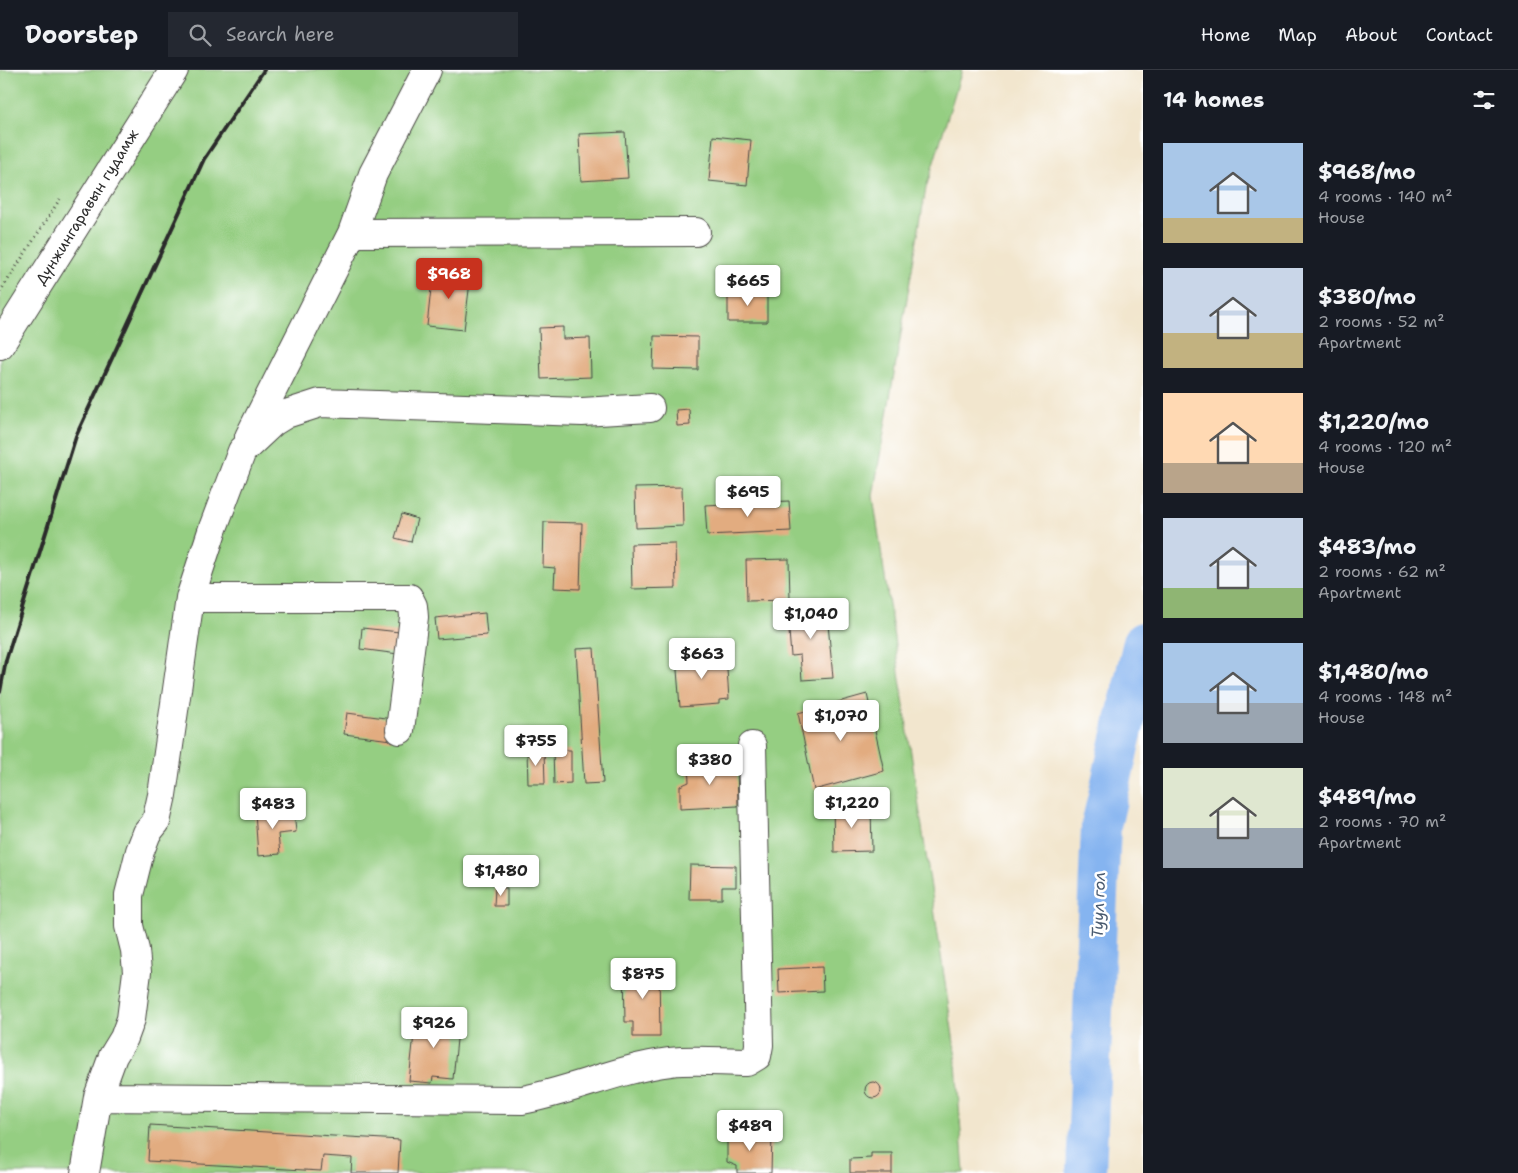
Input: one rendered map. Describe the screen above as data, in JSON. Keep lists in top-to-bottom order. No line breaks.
{"streets":{"street":["Дүнжингаравын гудамж"]},"water":["Туул гол"],"page":{"header":"Doorstep","search":"Search here","nav":["Home","Map","About","Contact"],"heading":"14 homes","list":[{"name":"$968/mo","note":"4 rooms · 140 m² · House"},{"name":"$380/mo","note":"2 rooms · 52 m² · Apartment"},{"name":"$1,220/mo","note":"4 rooms · 120 m² · House"},{"name":"$483/mo","note":"2 rooms · 62 m² · Apartment"},{"name":"$1,480/mo","note":"4 rooms · 148 m² · House"},{"name":"$489/mo","note":"2 rooms · 70 m² · Apartment"}],"price":["$968","$665","$695","$1,040","$663","$1,070","$755","$380","$1,220","$483","$1,480","$875","$926","$489"]}}
